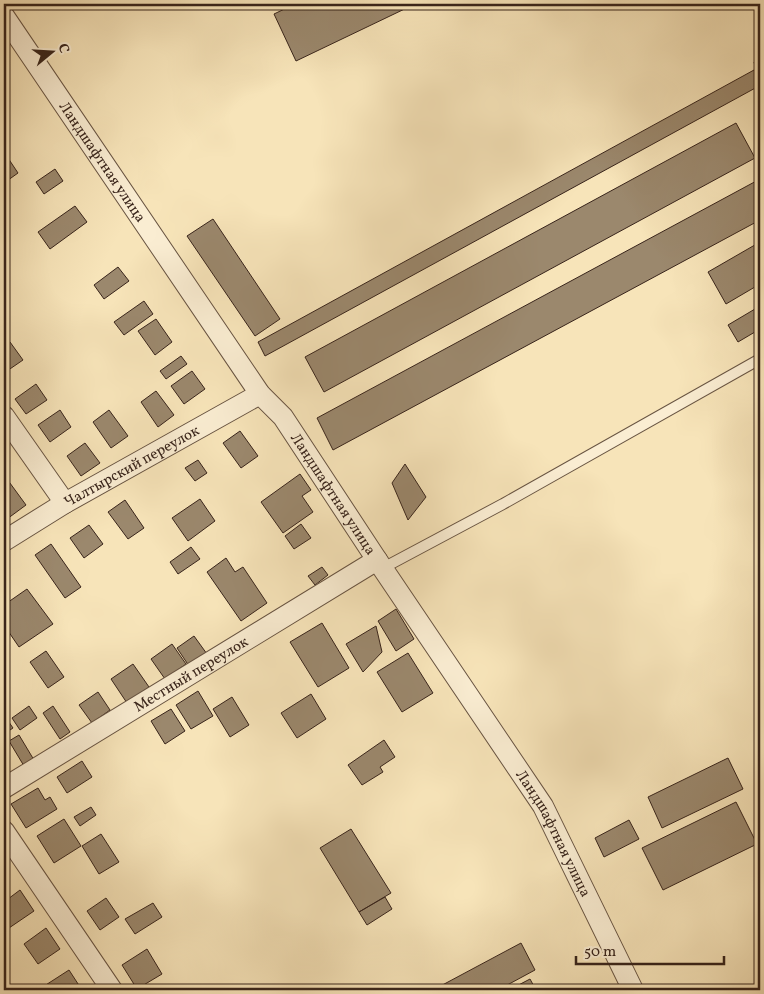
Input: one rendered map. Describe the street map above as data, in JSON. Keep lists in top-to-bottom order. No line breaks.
{"streets":{"street":["Ландшафтная улица","Чалтырский переулок","Местный переулок"]},"crossings":[["Ландшафтная улица","Чалтырский переулок"],["Ландшафтная улица","Местный переулок"]],"scale_bar":"50 m","north":"right"}
